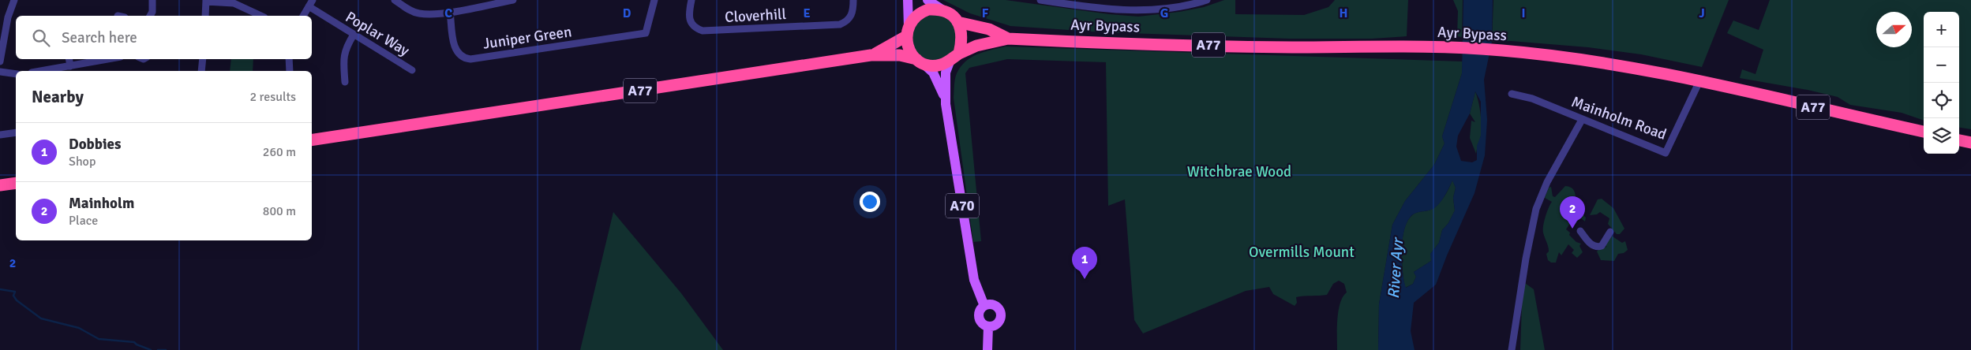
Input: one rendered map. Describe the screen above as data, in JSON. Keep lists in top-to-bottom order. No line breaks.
{"streets":{"highway":["Ayr Bypass","A77"],"main road":["A70"],"street":["Cloverhill","Poplar Way","Juniper Green","Mainholm Road"]},"crossings":[["Ayr Bypass","A77"],["Ayr Bypass","Mainholm Road"],["Ayr Bypass","A70"],["A77","A70"]],"water":["River Ayr"],"parks":["Witchbrae Wood","Overmills Mount"],"north":"right","page":{"map_buttons":["+","−"],"search":"Search here","heading":["Nearby","2 results"],"list":[{"mark":"1","name":"Dobbies","note":"Shop","value":"260 m"},{"mark":"2","name":"Mainholm","note":"Place","value":"800 m"}],"pins":["2","1"]},"grid":{"columns":["C","D","E","F","G","H","I","J"],"rows":["2"]}}
